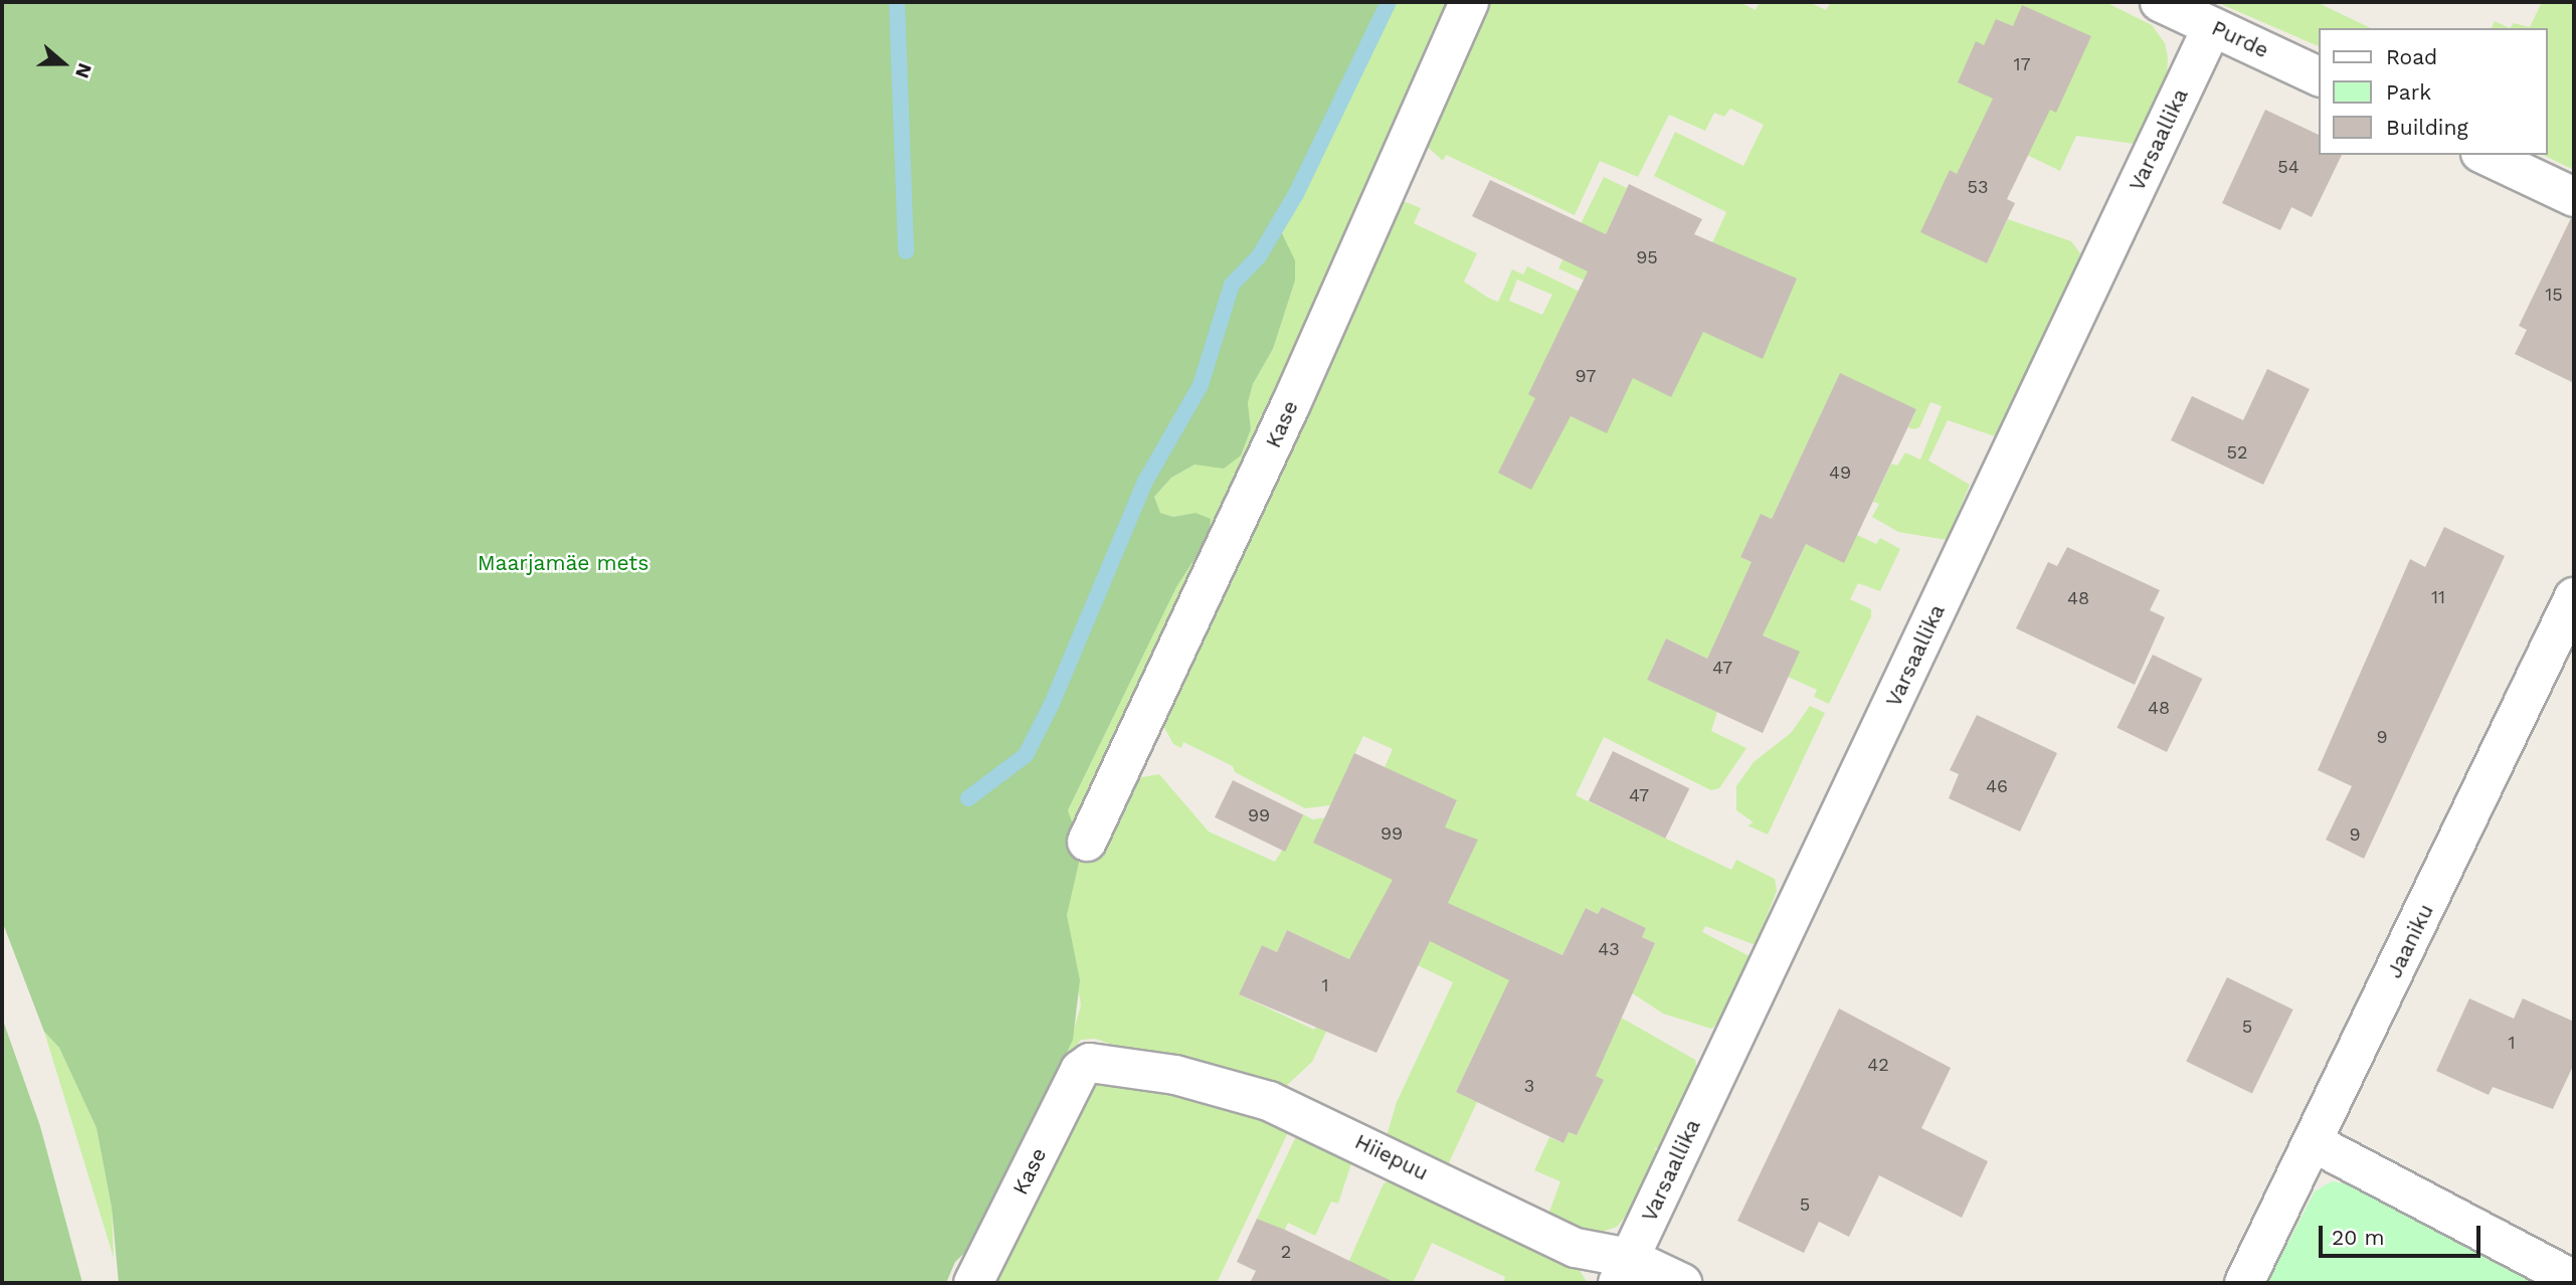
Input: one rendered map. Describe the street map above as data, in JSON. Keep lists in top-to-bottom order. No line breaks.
{"streets":{"street":["Purde","Varsaallika","Kase","Jaaniku","Hiiepuu"]},"crossings":[["Purde","Varsaallika"],["Varsaallika","Hiiepuu"],["Kase","Hiiepuu"]],"parks":["Maarjamäe mets"],"house_numbers":["17","54","53","95","15","97","52","49","11","48","47","48","9","46","47","99","99","9","43","1","5","1","42","3","5","2"],"legend":["Road","Park","Building"],"scale_bar":"20 m","north":"right"}
